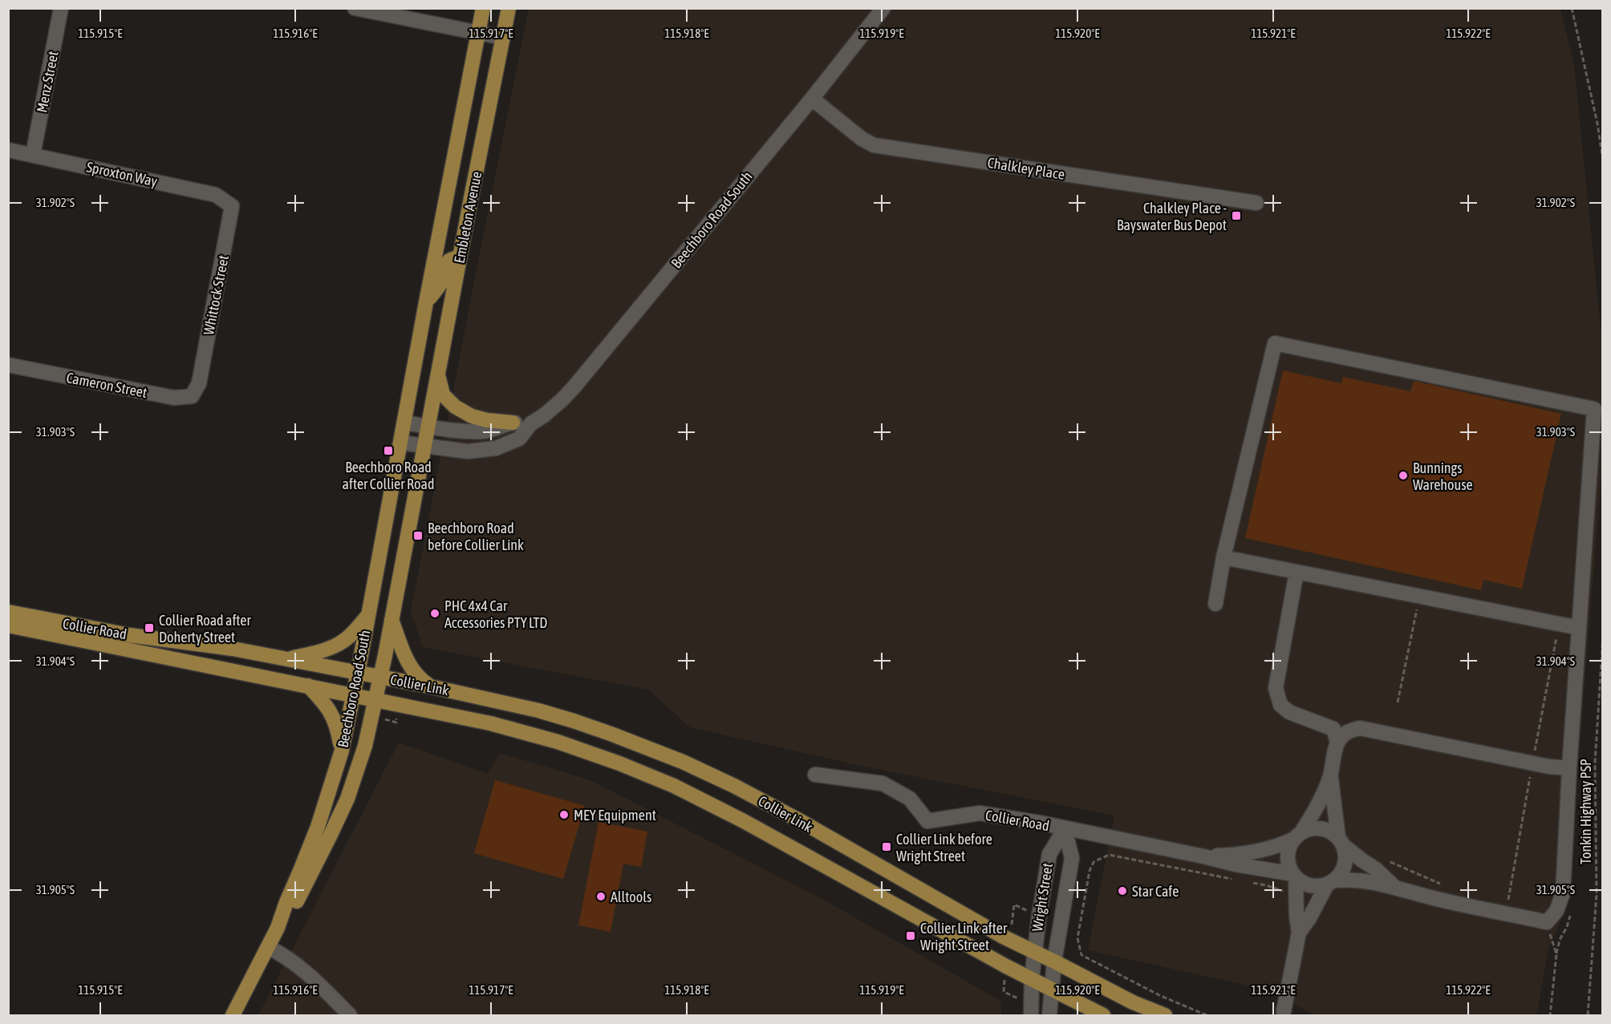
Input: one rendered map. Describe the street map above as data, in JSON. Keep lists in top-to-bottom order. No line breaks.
{"streets":{"main road":["Embleton Avenue","Beechboro Road South","Collier Road","Collier Link"],"street":["Menz Street","Chalkley Place","Sproxton Way","Whittock Street","Cameron Street","Wright Street"],"path":["Tonkin Highway PSP"]},"crossings":[["Menz Street","Sproxton Way"],["Chalkley Place","Beechboro Road South"],["Sproxton Way","Whittock Street"],["Embleton Avenue","Beechboro Road South"],["Beechboro Road South","Collier Road"],["Beechboro Road South","Collier Link"],["Whittock Street","Cameron Street"],["Collier Road","Collier Link"],["Collier Road","Wright Street"],["Collier Link","Wright Street"]],"places":{"transit":["Chalkley Place - Bayswater Bus Depot","Beechboro Road after Collier Road","Beechboro Road before Collier Link","Collier Road after Doherty Street","Collier Link before Wright Street","Collier Link after Wright Street"],"other":["Bunnings Warehouse","PHC 4x4 Car Accessories PTY LTD","MEY Equipment","Star Cafe","Alltools"]},"coordinates":["115.915°E","115.916°E","115.917°E","115.918°E","115.919°E","115.920°E","115.921°E","115.922°E","31.902°S","31.903°S","31.904°S","31.905°S"]}
